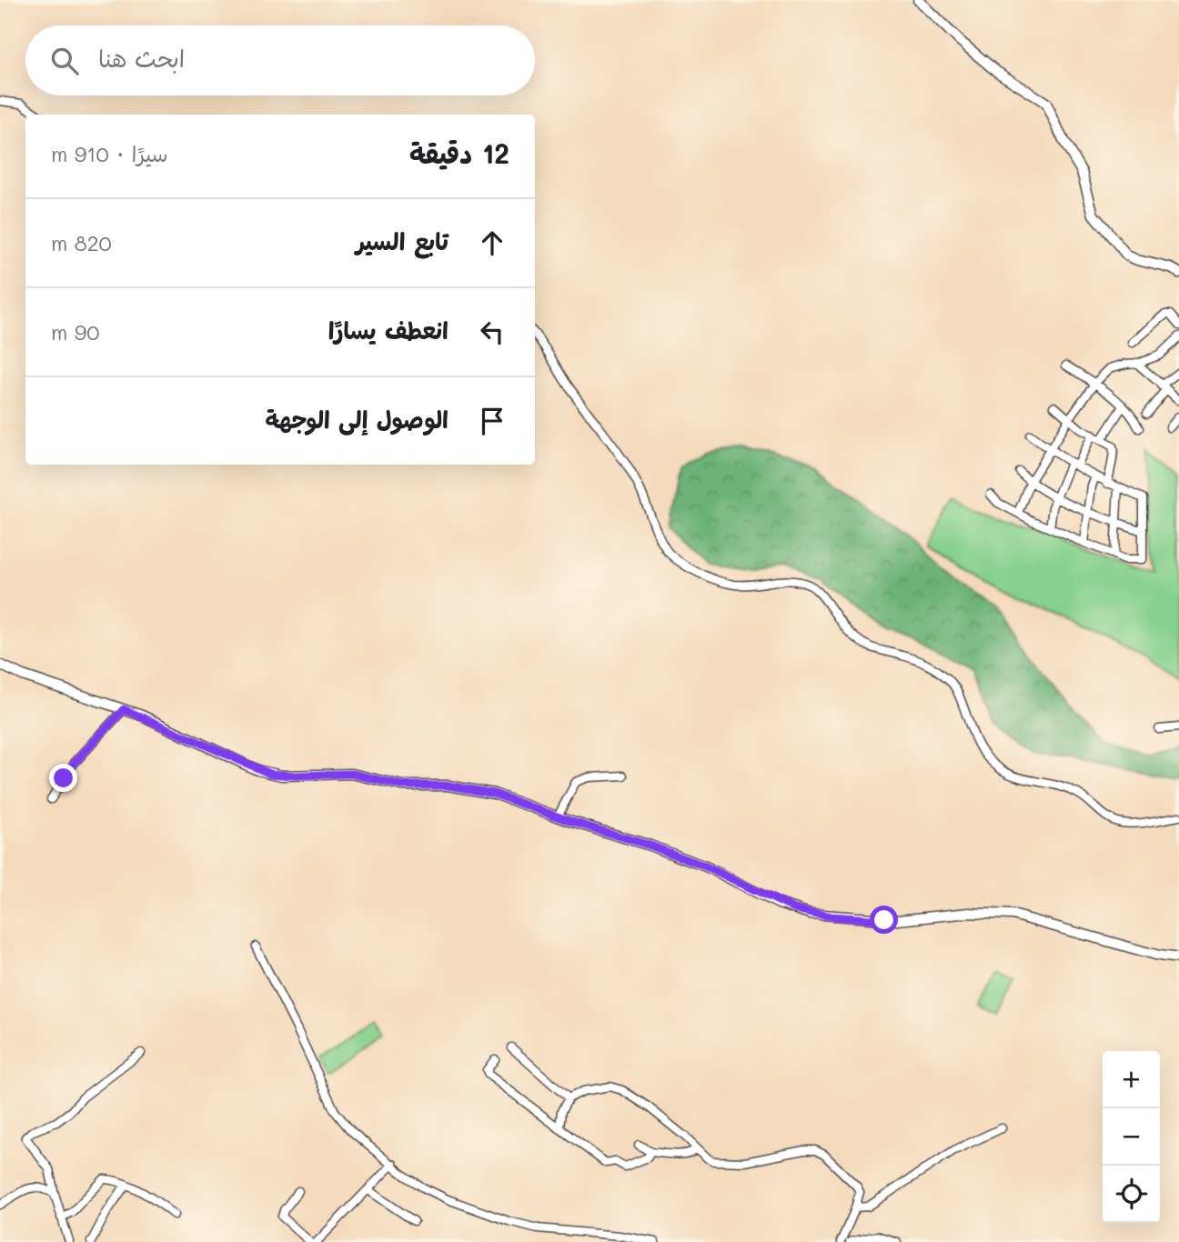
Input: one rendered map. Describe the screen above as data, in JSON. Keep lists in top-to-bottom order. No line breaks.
{"page":{"search":"ابحث هنا","heading":["12 دقيقة","سيرًا · 910 m"],"list":[["تابع السير","820 m"],["انعطف يسارًا","90 m"],"الوصول إلى الوجهة"],"map_buttons":["+","−"]}}
